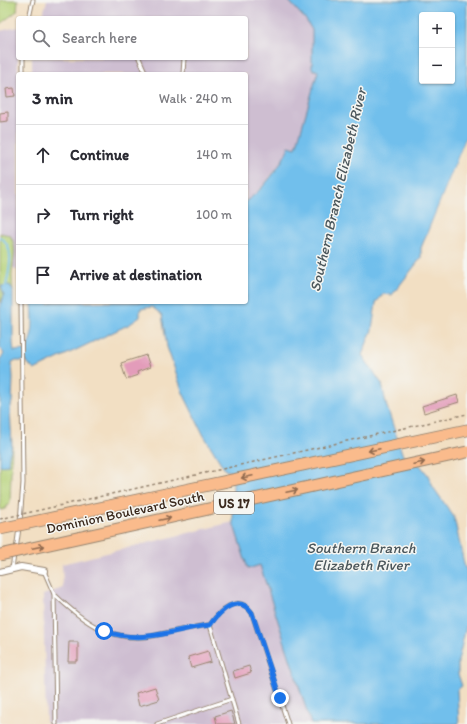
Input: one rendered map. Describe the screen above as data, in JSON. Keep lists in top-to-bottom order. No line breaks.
{"streets":{"highway":["US 17","Dominion Boulevard South"]},"water":["Southern Branch Elizabeth River"],"page":{"map_buttons":["+","−"],"search":"Search here","heading":["3 min","Walk · 240 m"],"list":[["Continue","140 m"],["Turn right","100 m"],"Arrive at destination"]}}
